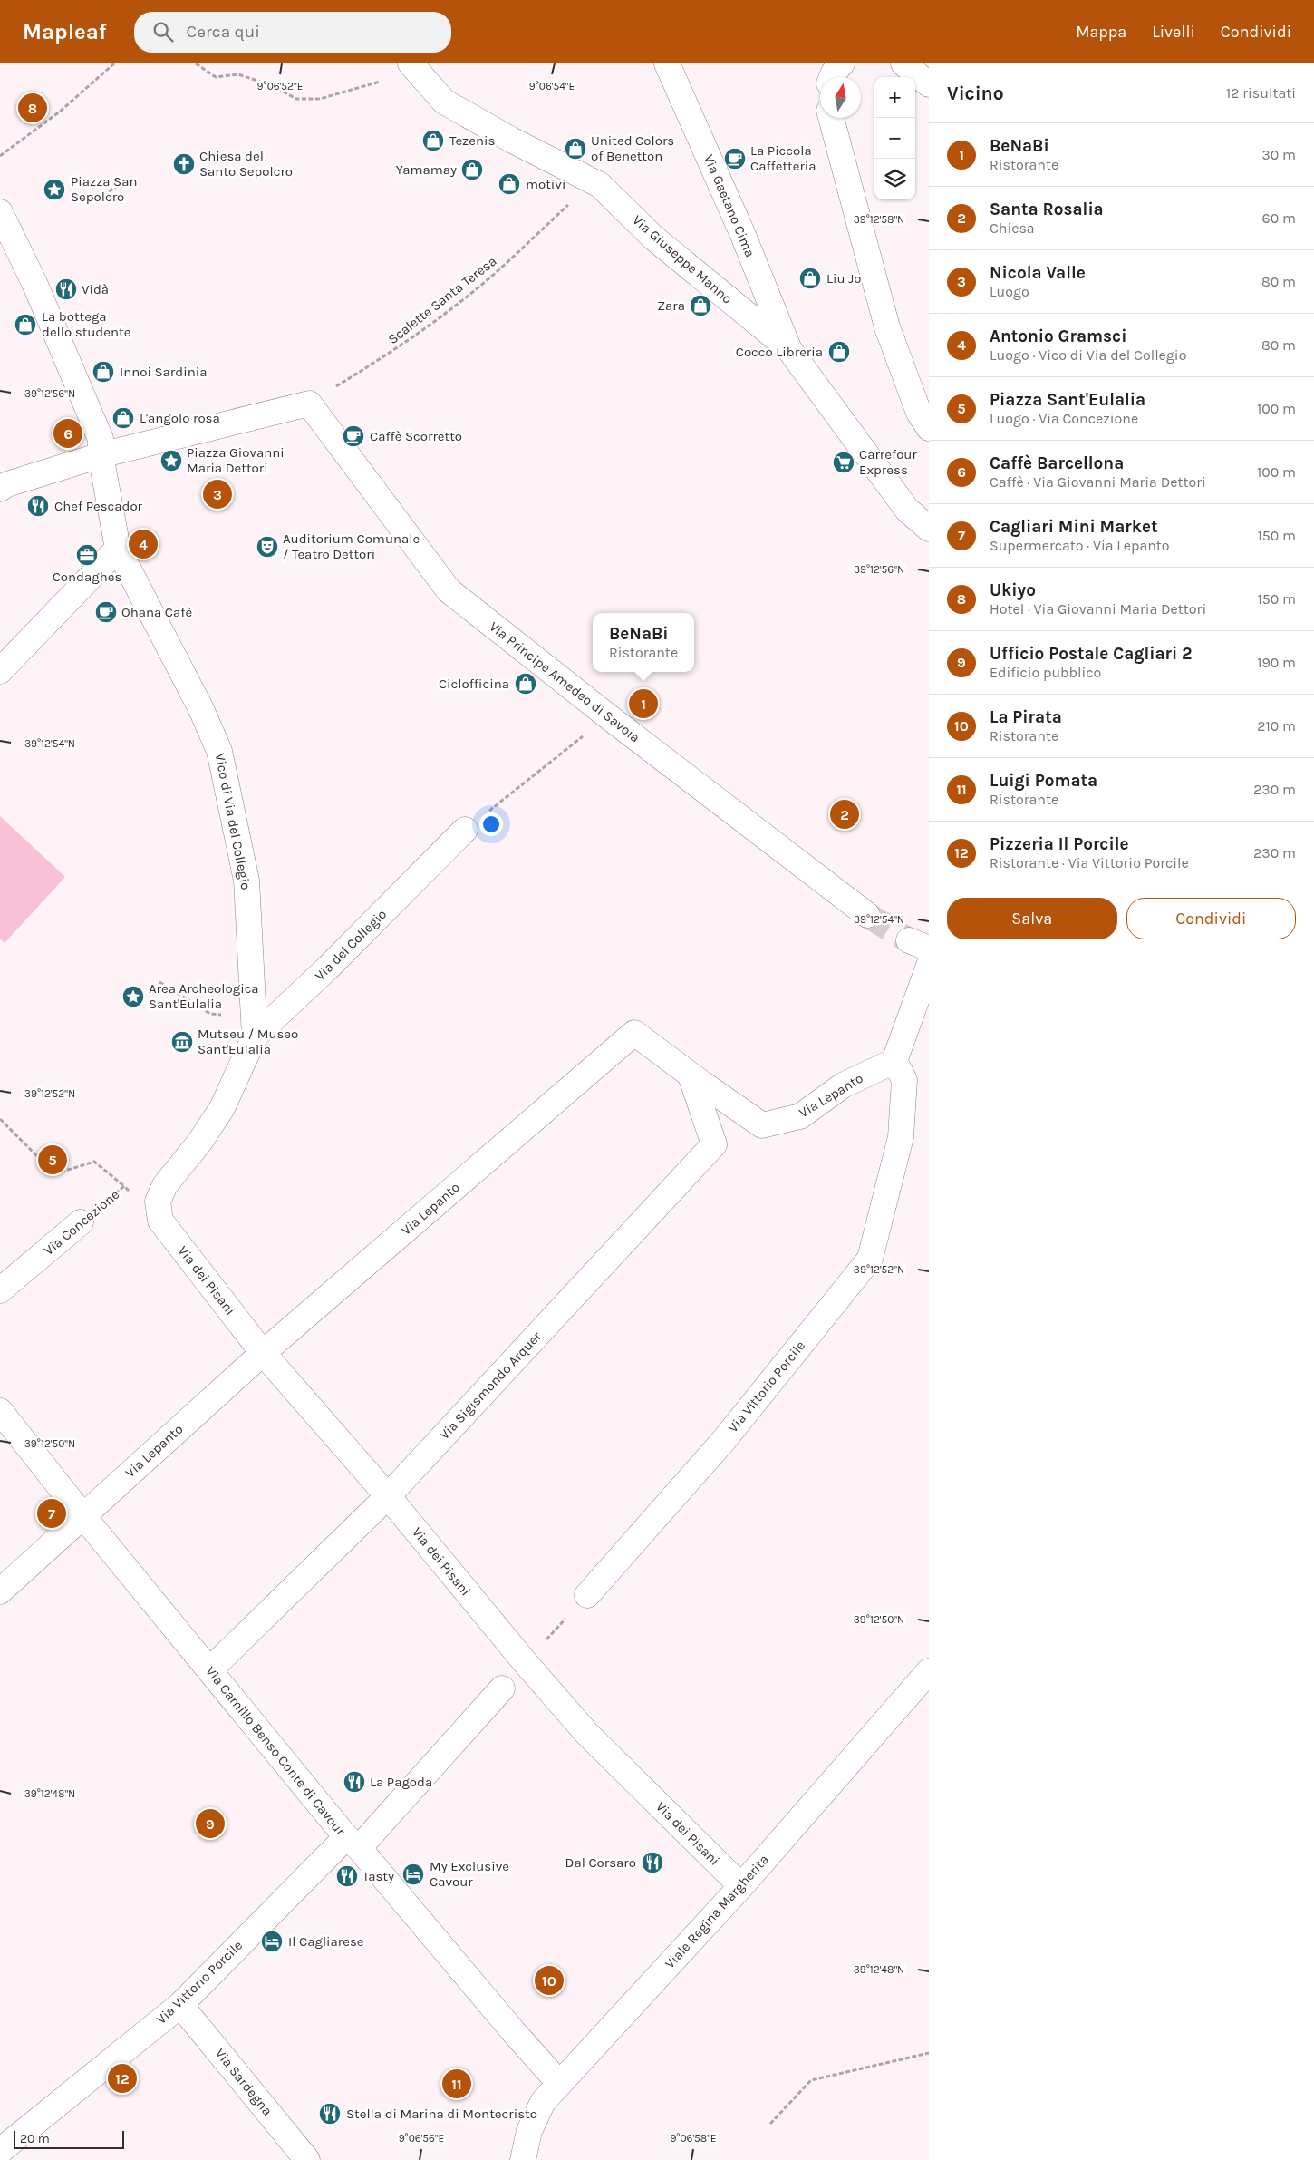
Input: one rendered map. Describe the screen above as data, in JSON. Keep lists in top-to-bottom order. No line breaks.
{"streets":{"street":["Via Gaetano Cima","Via Giuseppe Manno","Via Principe Amedeo di Savoia","Vico di Via del Collegio","Via del Collegio","Via Lepanto","Via Concezione","Via dei Pisani","Via Sigismondo Arquer","Via Vittorio Porcile","Via Camillo Benso Conte di Cavour","Viale Regina Margherita","Via Sardegna"],"path":["Scalette Santa Teresa"]},"crossings":[["Via Gaetano Cima","Via Giuseppe Manno"],["Scalette Santa Teresa","Via Principe Amedeo di Savoia"],["Vico di Via del Collegio","Via del Collegio"],["Via del Collegio","Via Concezione"],["Via del Collegio","Via dei Pisani"],["Via Lepanto","Via dei Pisani"],["Via Lepanto","Via Sigismondo Arquer"],["Via Lepanto","Via Vittorio Porcile"],["Via Lepanto","Via Camillo Benso Conte di Cavour"],["Via Concezione","Via dei Pisani"],["Via dei Pisani","Via Sigismondo Arquer"],["Via dei Pisani","Viale Regina Margherita"],["Via Sigismondo Arquer","Via Camillo Benso Conte di Cavour"],["Via Vittorio Porcile","Via Camillo Benso Conte di Cavour"],["Via Vittorio Porcile","Via Sardegna"],["Via Camillo Benso Conte di Cavour","Viale Regina Margherita"]],"places":{"shop":["Tezenis","United Colors of Benetton","Yamamay","motivi","Liu Jo","Zara","La bottega dello studente","Cocco Libreria","Innoi Sardinia","L'angolo rosa","Ciclofficina"],"cafe":["La Piccola Caffetteria","Caffè Scorretto","Ohana Cafè"],"church":["Chiesa del Santo Sepolcro"],"place":["Piazza San Sepolcro","Piazza Giovanni Maria Dettori","Area Archeologica Sant'Eulalia"],"restaurant":["Vidà","Chef Pescador","La Pagoda","Dal Corsaro","Tasty","Stella di Marina di Montecristo"],"supermarket":["Carrefour Express"],"theatre":["Auditorium Comunale / Teatro Dettori"],"office":["Condaghes"],"museum":["Mutseu / Museo Sant'Eulalia"],"hotel":["My Exclusive Cavour","Il Cagliarese"]},"scale_bar":"20 m","north":"top","page":{"header":"Mapleaf","search":"Cerca qui","nav":["Mappa","Livelli","Condividi"],"heading":["Vicino","12 risultati"],"map_buttons":["+","−"],"pins":["8","6","3","4","1","2","5","7","9","10","12","11"],"list":[{"mark":"1","name":"BeNaBi","note":"Ristorante","value":"30 m"},{"mark":"2","name":"Santa Rosalia","note":"Chiesa","value":"60 m"},{"mark":"3","name":"Nicola Valle","note":"Luogo","value":"80 m"},{"mark":"4","name":"Antonio Gramsci","note":"Luogo · Vico di Via del Collegio","value":"80 m"},{"mark":"5","name":"Piazza Sant'Eulalia","note":"Luogo · Via Concezione","value":"100 m"},{"mark":"6","name":"Caffè Barcellona","note":"Caffè · Via Giovanni Maria Dettori","value":"100 m"},{"mark":"7","name":"Cagliari Mini Market","note":"Supermercato · Via Lepanto","value":"150 m"},{"mark":"8","name":"Ukiyo","note":"Hotel · Via Giovanni Maria Dettori","value":"150 m"},{"mark":"9","name":"Ufficio Postale Cagliari 2","note":"Edificio pubblico","value":"190 m"},{"mark":"10","name":"La Pirata","note":"Ristorante","value":"210 m"},{"mark":"11","name":"Luigi Pomata","note":"Ristorante","value":"230 m"},{"mark":"12","name":"Pizzeria Il Porcile","note":"Ristorante · Via Vittorio Porcile","value":"230 m"}],"popup":["BeNaBi","Ristorante"],"buttons":["Salva","Condividi"],"scale":"20 m"},"coordinates":["9°06'52\"E","9°06'54\"E","39°12'58\"N","39°12'56\"N","39°12'54\"N","39°12'52\"N","39°12'50\"N","39°12'48\"N","9°06'56\"E","9°06'58\"E"]}
